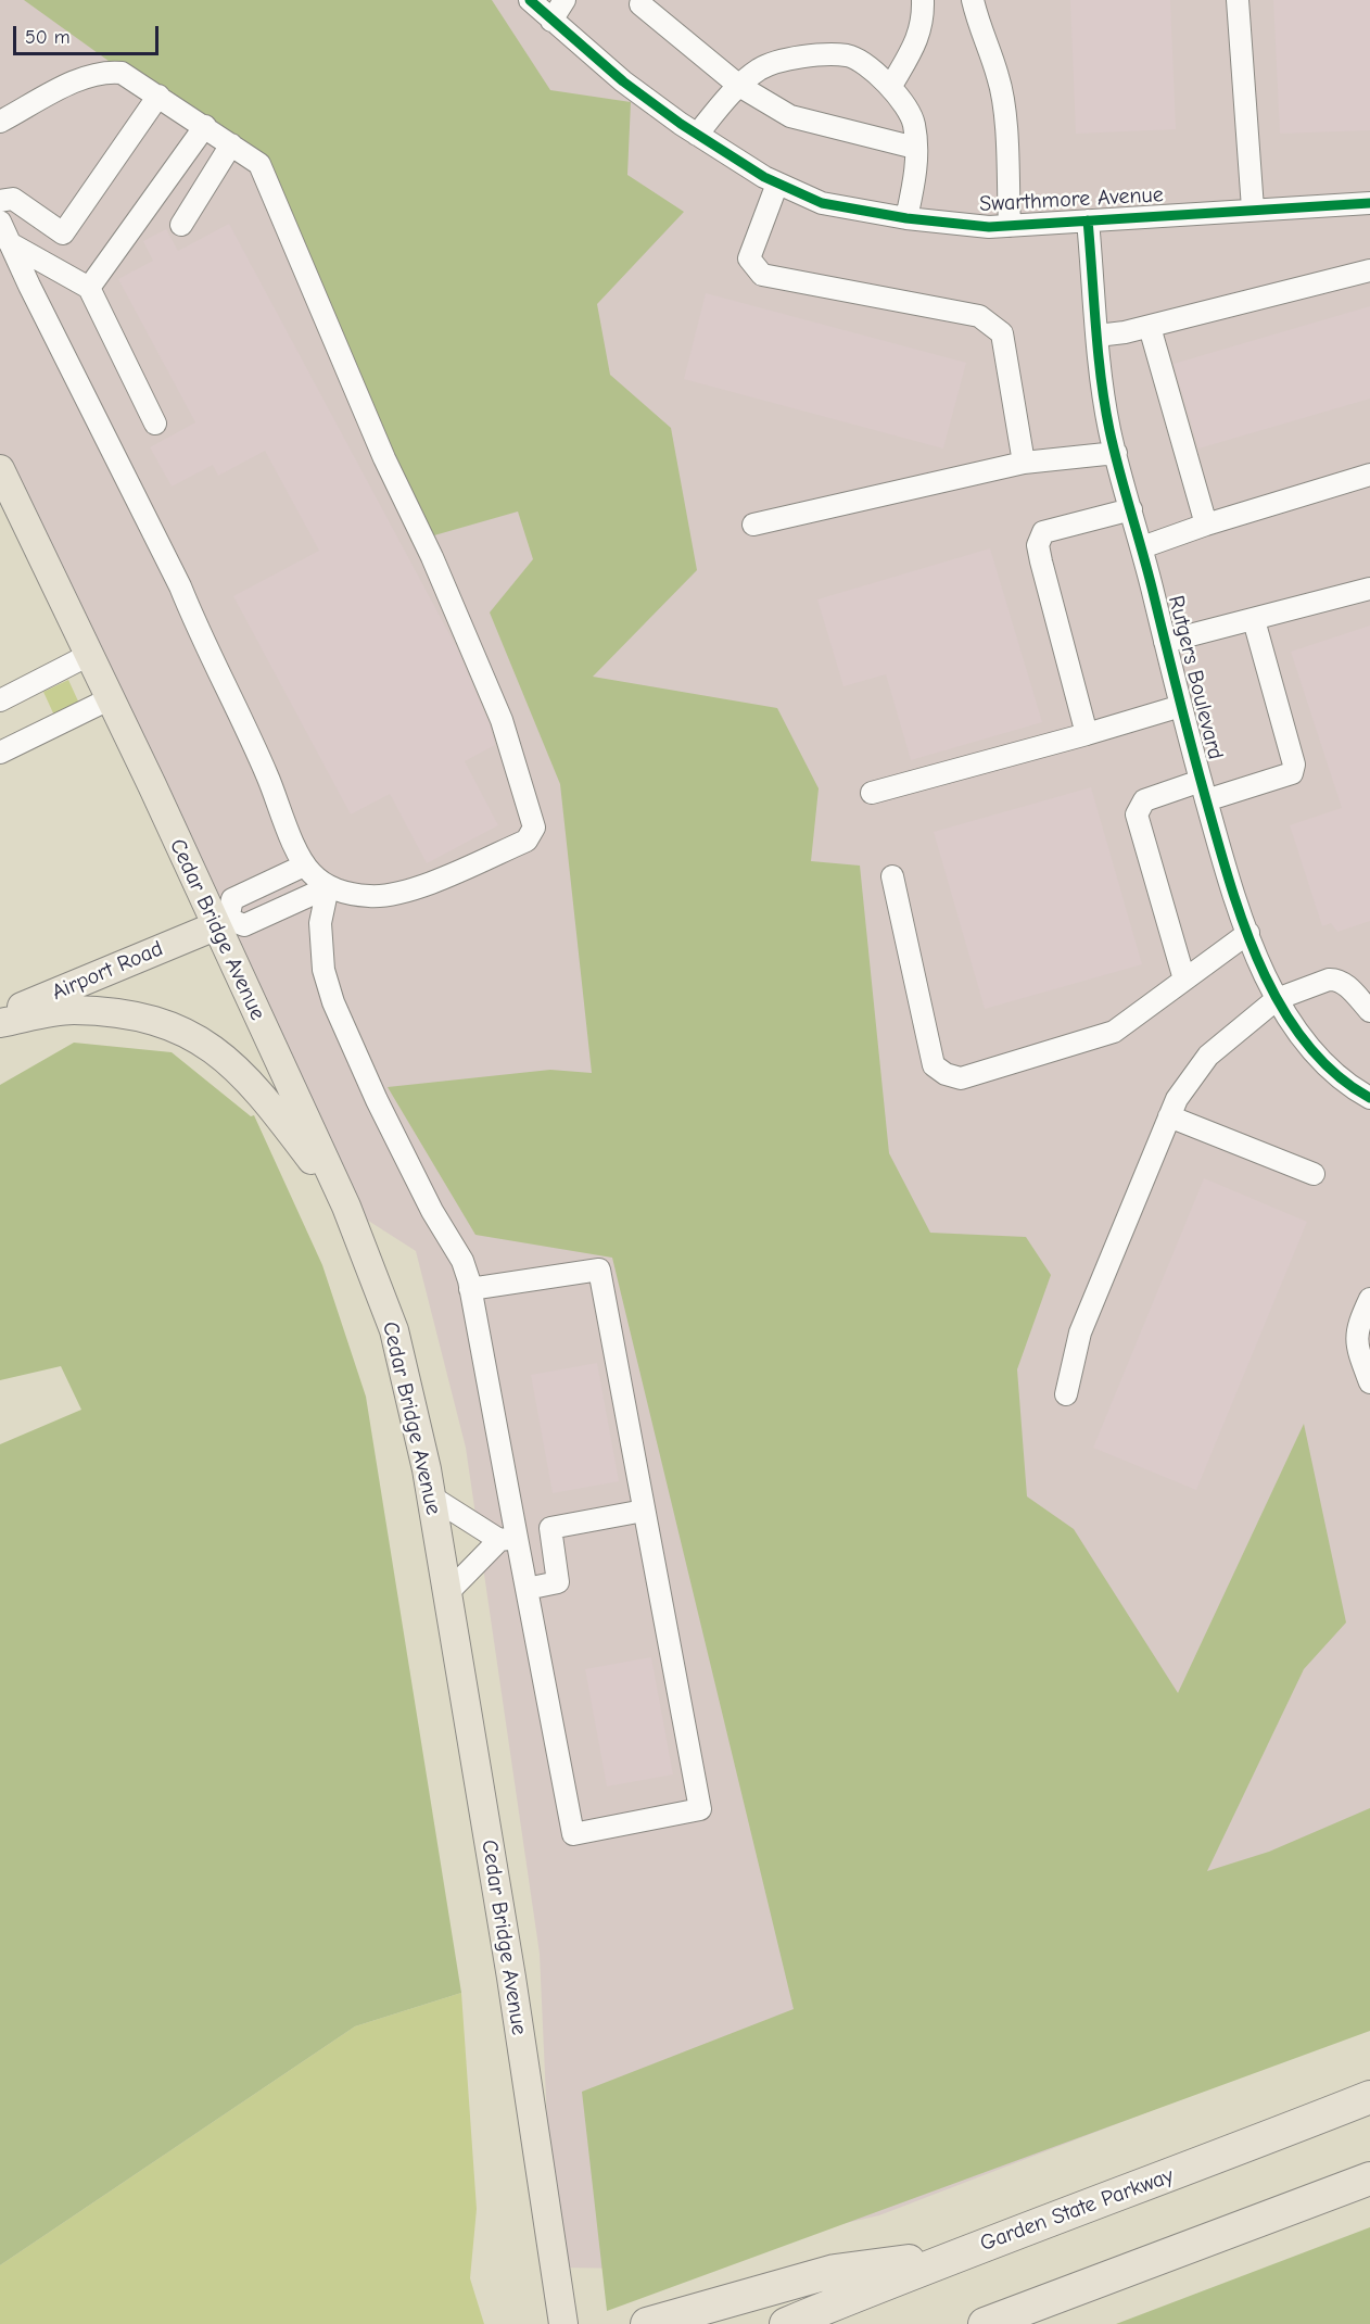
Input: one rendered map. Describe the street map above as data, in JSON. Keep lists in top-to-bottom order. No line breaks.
{"streets":{"highway":["Garden State Parkway"],"main road":["Cedar Bridge Avenue","Airport Road"],"street":["Swarthmore Avenue","Rutgers Boulevard"]},"crossings":[["Swarthmore Avenue","Rutgers Boulevard"],["Cedar Bridge Avenue","Airport Road"]],"scale_bar":"50 m"}
